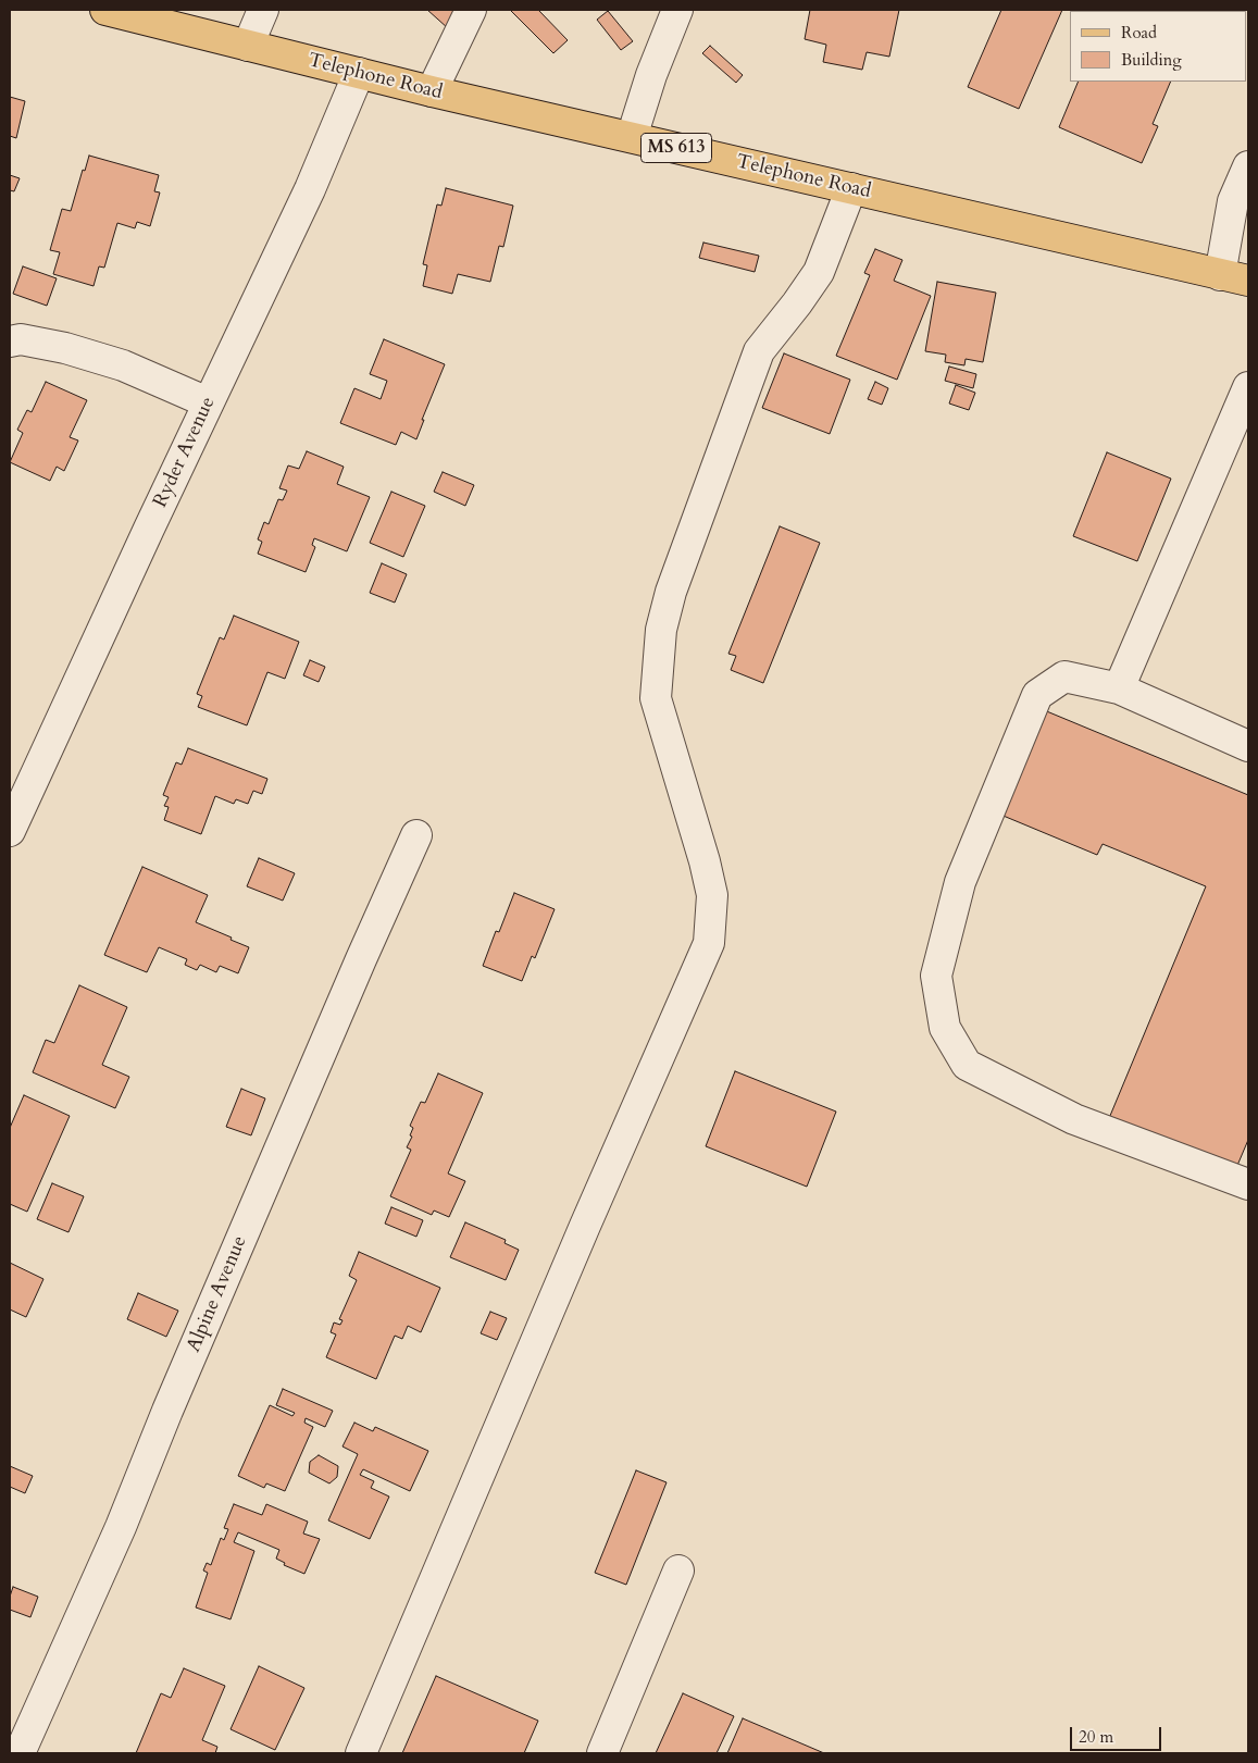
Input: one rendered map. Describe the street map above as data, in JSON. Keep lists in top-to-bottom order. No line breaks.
{"streets":{"main road":["Telephone Road","MS 613"],"street":["Ryder Avenue","Alpine Avenue"]},"crossings":[["Telephone Road","Ryder Avenue"]],"legend":["Road","Building"],"scale_bar":"20 m"}
